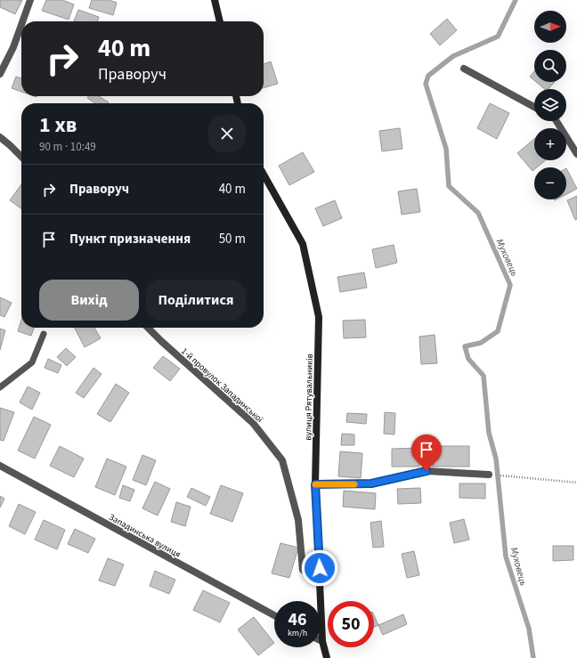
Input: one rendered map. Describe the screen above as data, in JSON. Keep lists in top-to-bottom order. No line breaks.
{"streets":{"main road":["вулиця Рятувальників"],"street":["1-й провулок Западинської","Западинська вулиця"]},"crossings":[["1-й провулок Западинської","вулиця Рятувальників"]],"water":["Муховець"],"north":"right","page":{"map_buttons":["+","−"],"turn":["40 m","Праворуч"],"heading":["1 хв","90 m · 10:49"],"list":[{"name":"Праворуч","value":"40 m"},{"name":"Пункт призначення","value":"50 m"}],"buttons":["Вихід","Поділитися"],"speed":"46 km/h","limit":"50"}}
